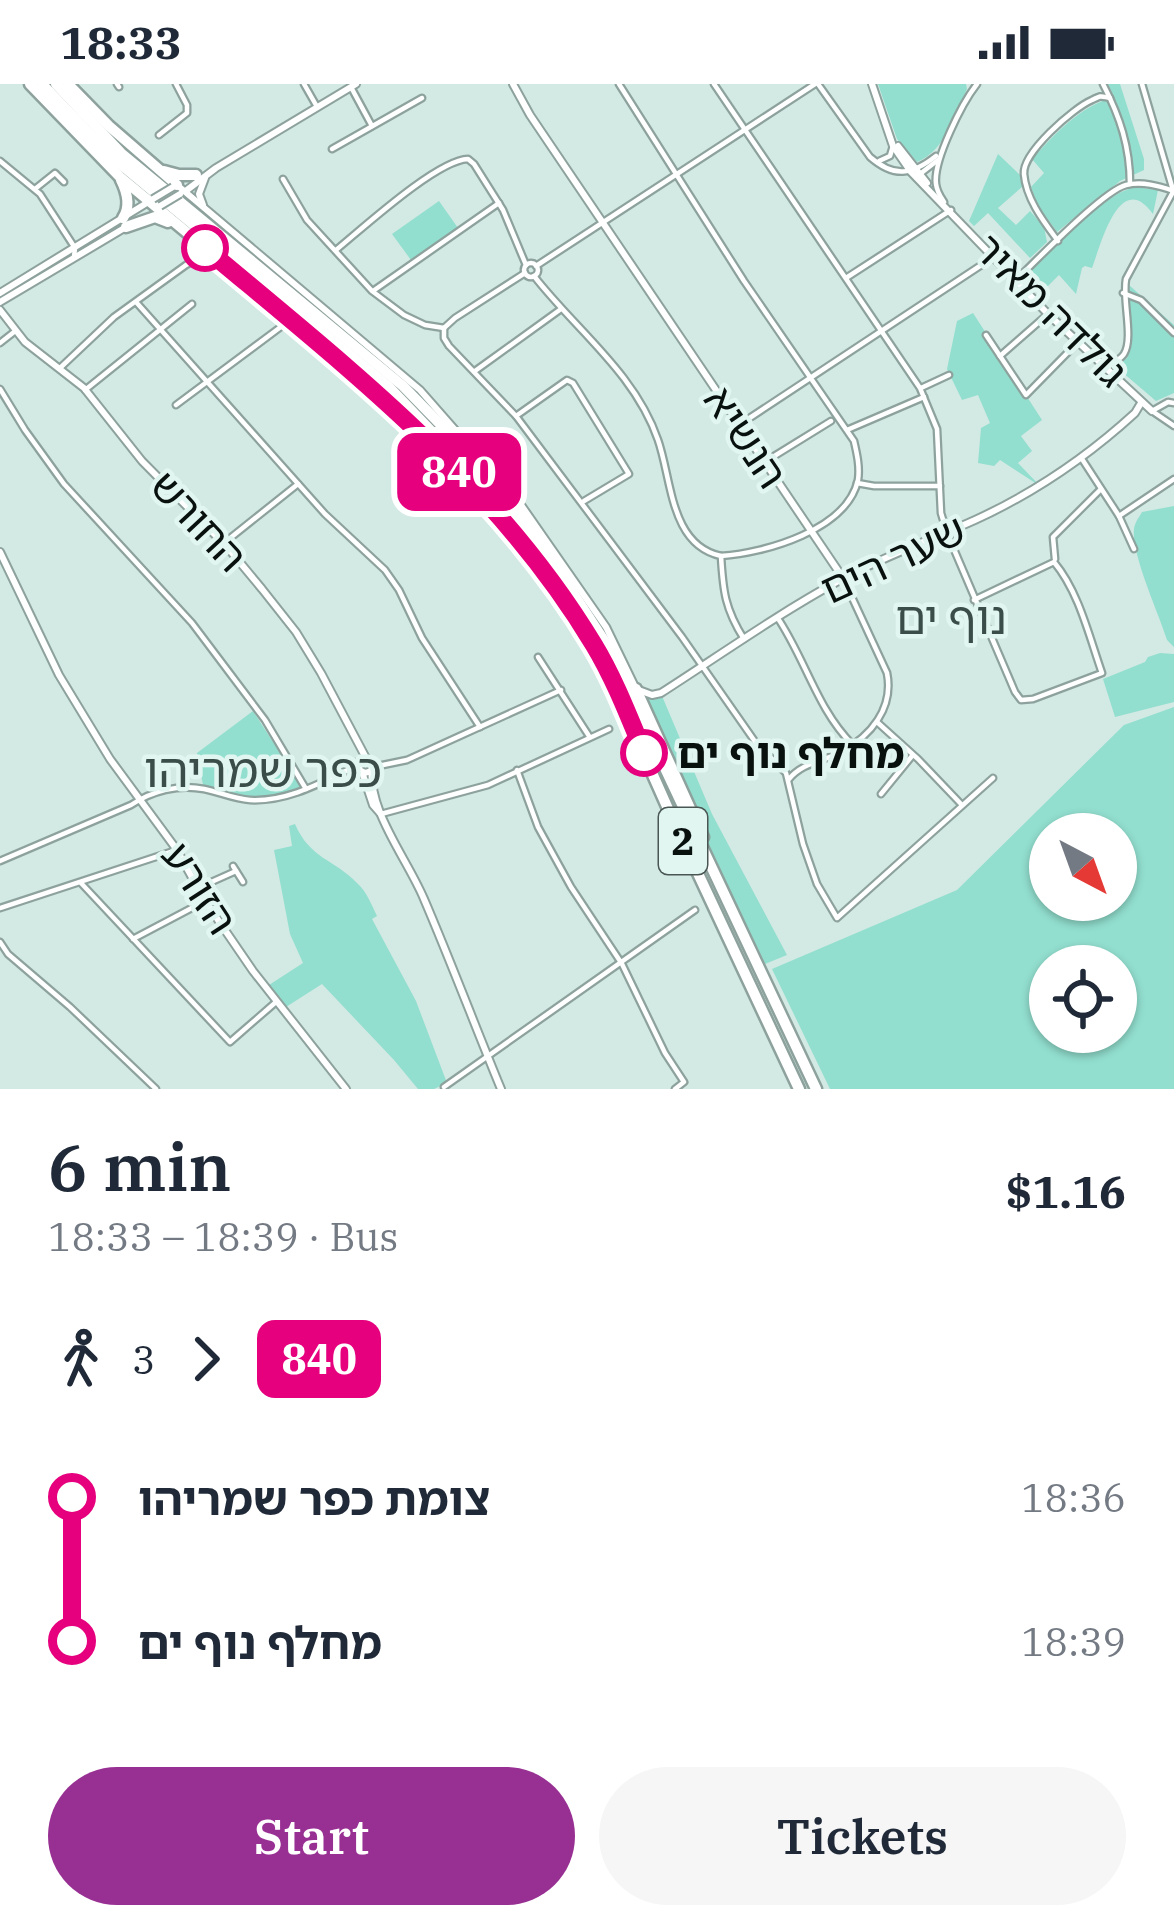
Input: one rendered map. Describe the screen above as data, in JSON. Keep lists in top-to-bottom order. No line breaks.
{"streets":{"highway":["2"],"street":["גולדה מאיר","הנשיא","החורש","שער הים","הזורע"]},"crossings":[["גולדה מאיר","שער הים"],["הנשיא","שער הים"]],"districts":["נוף ים","כפר שמריהו"],"places":["מחלף נוף ים"],"lines":["bus line 840"],"north":"bottom right","page":{"status":"18:33","on_map":"840","heading":["6 min","18:33 – 18:39 · Bus","$1.16"],"legs":["3","840"],"list":[{"name":"צומת כפר שמריהו","value":"18:36"},{"name":"מחלף נוף ים","value":"18:39"}],"buttons":["Start","Tickets"]}}
